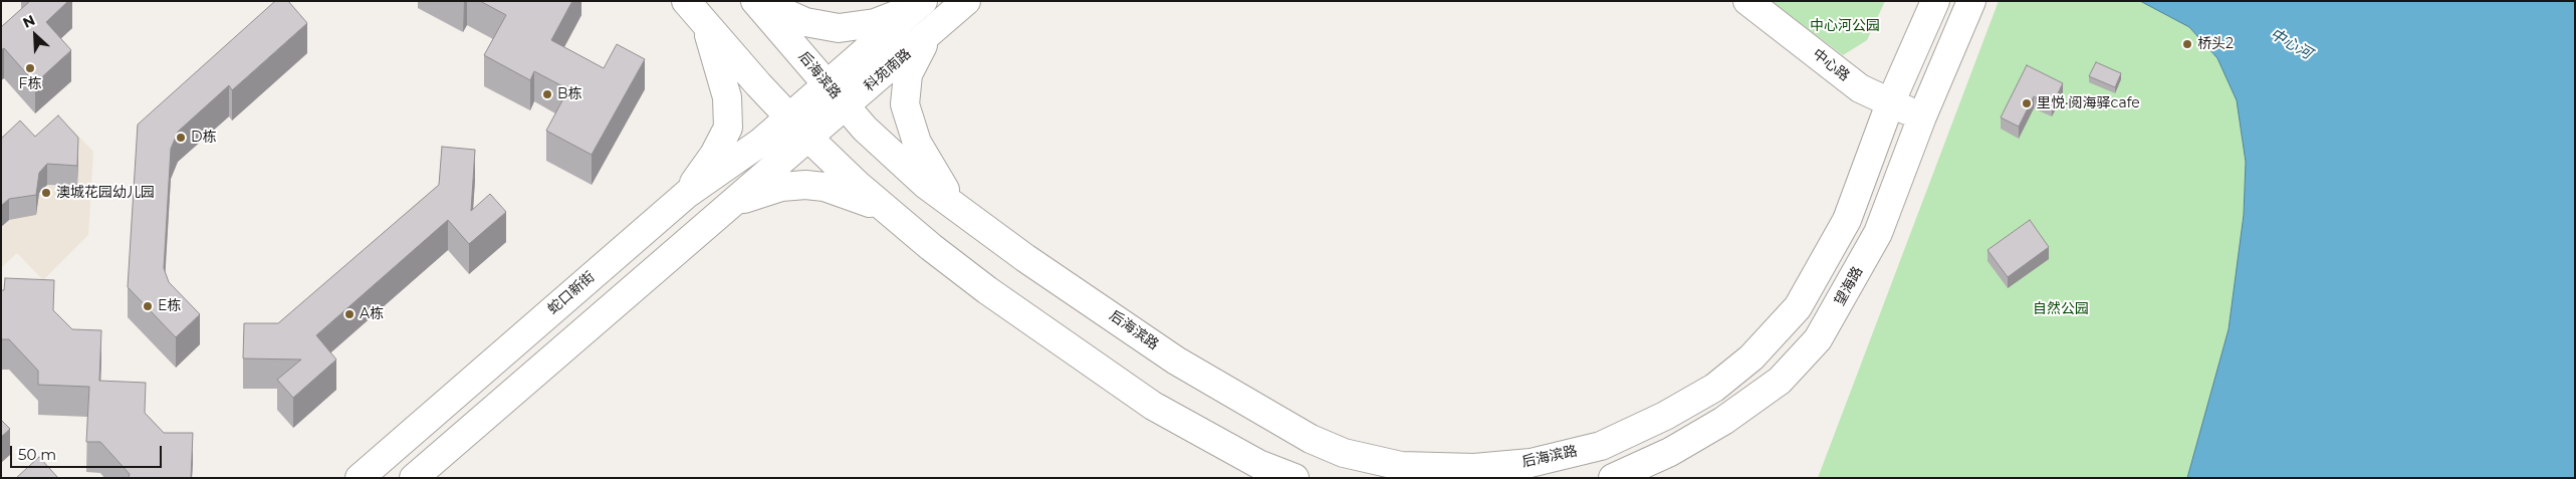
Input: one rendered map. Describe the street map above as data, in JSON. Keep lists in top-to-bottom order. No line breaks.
{"streets":{"main road":["中心路","科苑南路","后海滨路","望海路","蛇口新街"]},"crossings":[["中心路","后海滨路"],["中心路","望海路"],["科苑南路","后海滨路"],["科苑南路","蛇口新街"]],"water":["中心河"],"parks":["中心河公园","自然公园"],"places":["桥头2","F栋","B栋","里悦·阅海驿cafe","D栋","澳城花园幼儿园","E栋","A栋"],"scale_bar":"50 m","north":"top left"}
